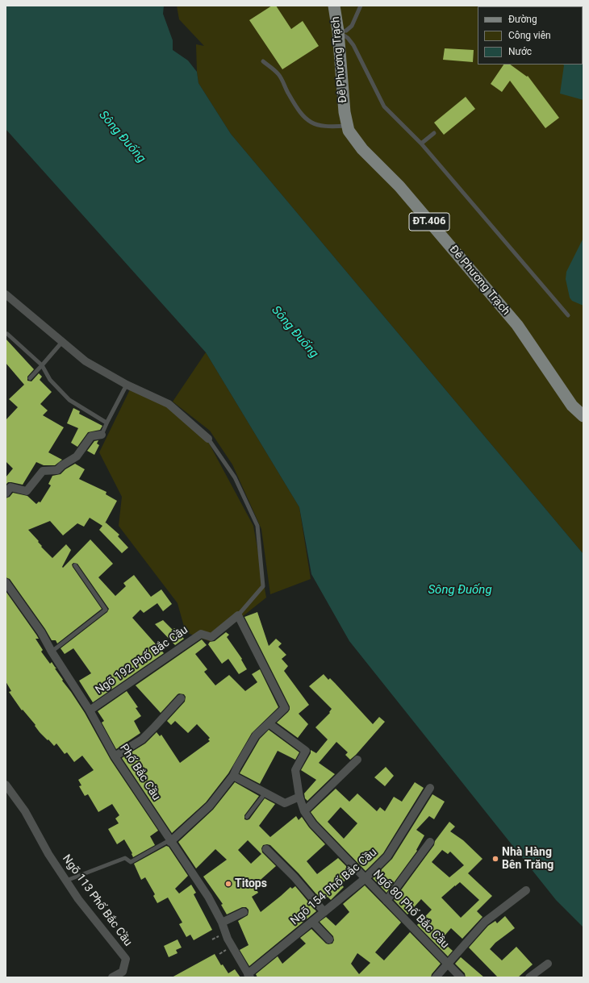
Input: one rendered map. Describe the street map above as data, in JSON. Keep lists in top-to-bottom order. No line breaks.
{"streets":{"main road":["Đê Phương Trạch","ĐT.406"],"street":["Ngõ 192 Phố Bắc Cầu","Phố Bắc Cầu","Ngõ 154 Phố Bắc Cầu","Ngõ 113 Phố Bắc Cầu","Ngõ 80 Phố Bắc Cầu"]},"crossings":[["Ngõ 192 Phố Bắc Cầu","Phố Bắc Cầu"],["Phố Bắc Cầu","Ngõ 154 Phố Bắc Cầu"],["Ngõ 154 Phố Bắc Cầu","Ngõ 80 Phố Bắc Cầu"]],"water":["Sông Đuống"],"places":["Nhà Hàng Bên Trăng","Titops"],"legend":["Đường","Công viên","Nước"]}
